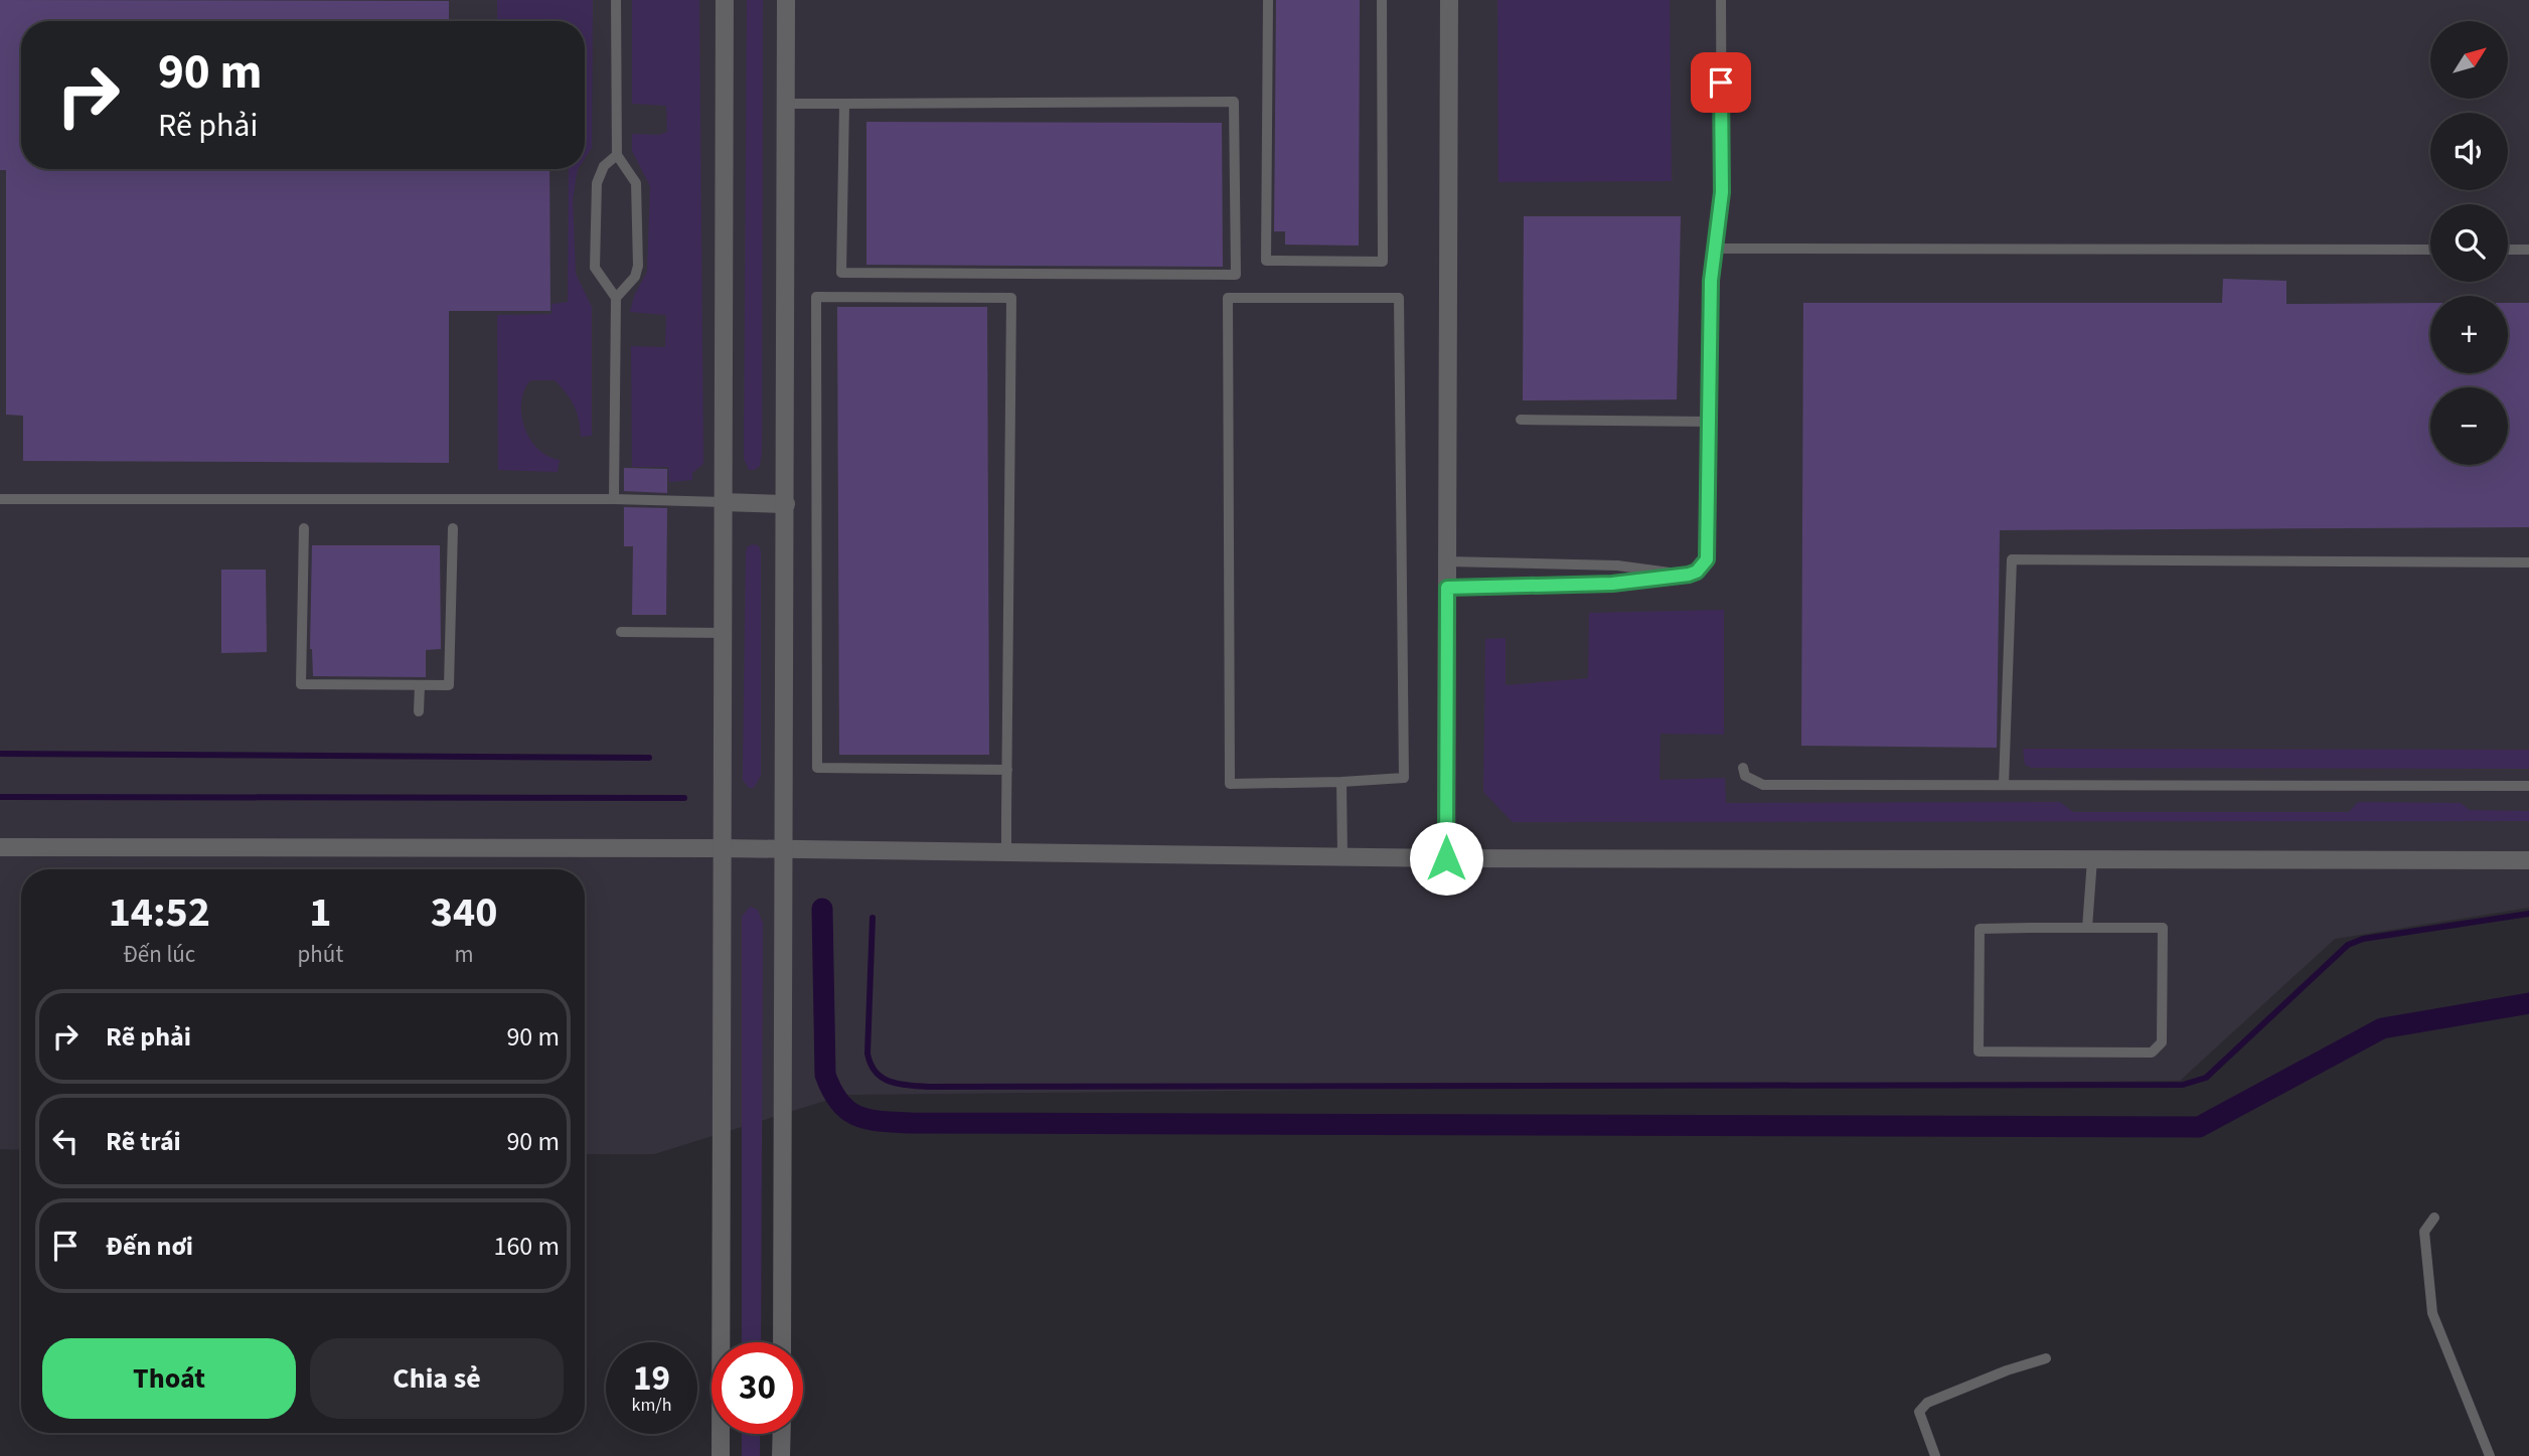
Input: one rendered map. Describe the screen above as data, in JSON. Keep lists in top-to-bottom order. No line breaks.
{"north":"top right","page":{"map_buttons":["+","−"],"turn":["90 m","Rẽ phải"],"eta":["14:52","Đến lúc","1","phút","340","m"],"list":[{"name":"Rẽ phải","value":"90 m"},{"name":"Rẽ trái","value":"90 m"},{"name":"Đến nơi","value":"160 m"}],"buttons":["Thoát","Chia sẻ"],"speed":"19 km/h","limit":"30"}}
